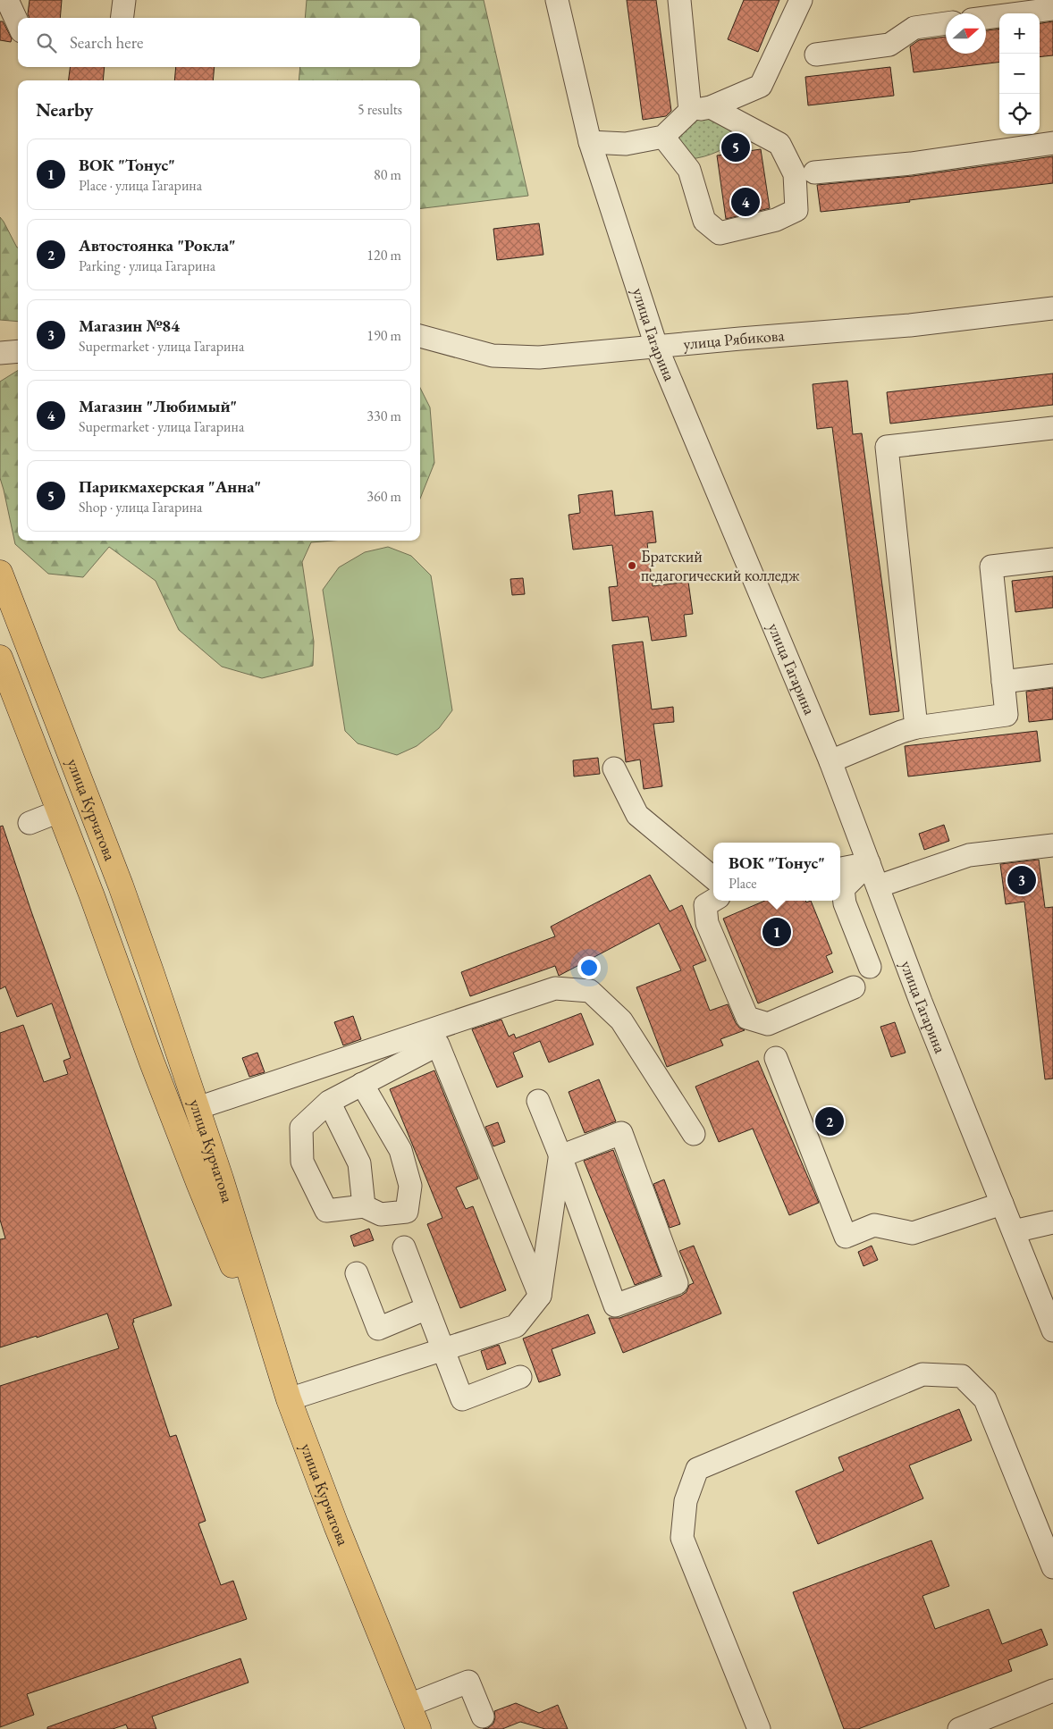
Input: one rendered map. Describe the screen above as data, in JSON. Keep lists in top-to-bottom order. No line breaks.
{"streets":{"main road":["улица Курчатова"],"street":["улица Гагарина","улица Рябикова"]},"crossings":[["улица Гагарина","улица Рябикова"]],"places":["Братский педагогический колледж"],"north":"right","page":{"map_buttons":["+","−"],"search":"Search here","heading":["Nearby","5 results"],"pins":["5","4","3","1","2"],"list":[{"mark":"1","name":"ВОК \"Тонус\"","note":"Place · улица Гагарина","value":"80 m"},{"mark":"2","name":"Автостоянка \"Рокла\"","note":"Parking · улица Гагарина","value":"120 m"},{"mark":"3","name":"Магазин №84","note":"Supermarket · улица Гагарина","value":"190 m"},{"mark":"4","name":"Магазин \"Любимый\"","note":"Supermarket · улица Гагарина","value":"330 m"},{"mark":"5","name":"Парикмахерская \"Анна\"","note":"Shop · улица Гагарина","value":"360 m"}],"popup":["ВОК \"Тонус\"","Place"]}}
